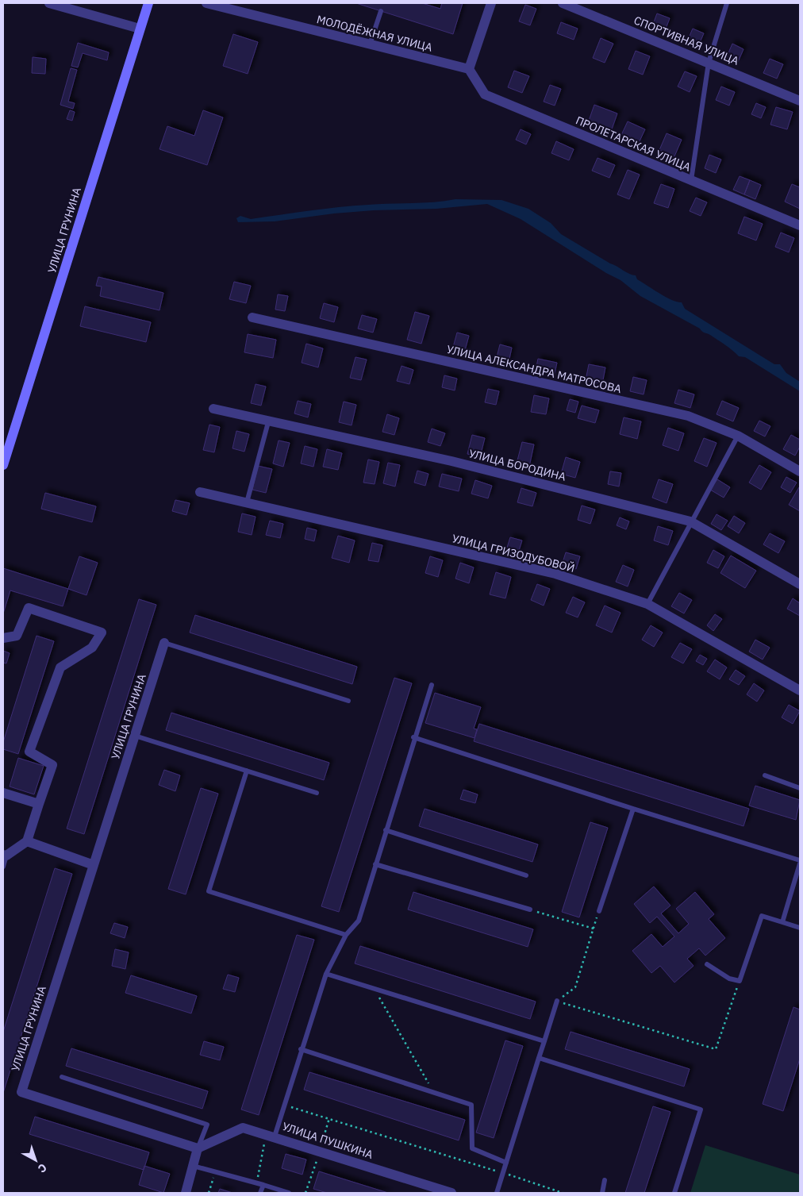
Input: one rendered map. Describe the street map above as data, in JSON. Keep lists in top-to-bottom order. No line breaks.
{"streets":{"street":["МОЛОДЁЖНАЯ УЛИЦА","СПОРТИВНАЯ УЛИЦА","ПРОЛЕТАРСКАЯ УЛИЦА","УЛИЦА ГРУНИНА","УЛИЦА АЛЕКСАНДРА МАТРОСОВА","УЛИЦА БОРОДИНА","УЛИЦА ГРИЗОДУБОВОЙ","УЛИЦА ПУШКИНА"]},"crossings":[["МОЛОДЁЖНАЯ УЛИЦА","ПРОЛЕТАРСКАЯ УЛИЦА"],["УЛИЦА ГРУНИНА","УЛИЦА ПУШКИНА"]],"north":"bottom right"}
